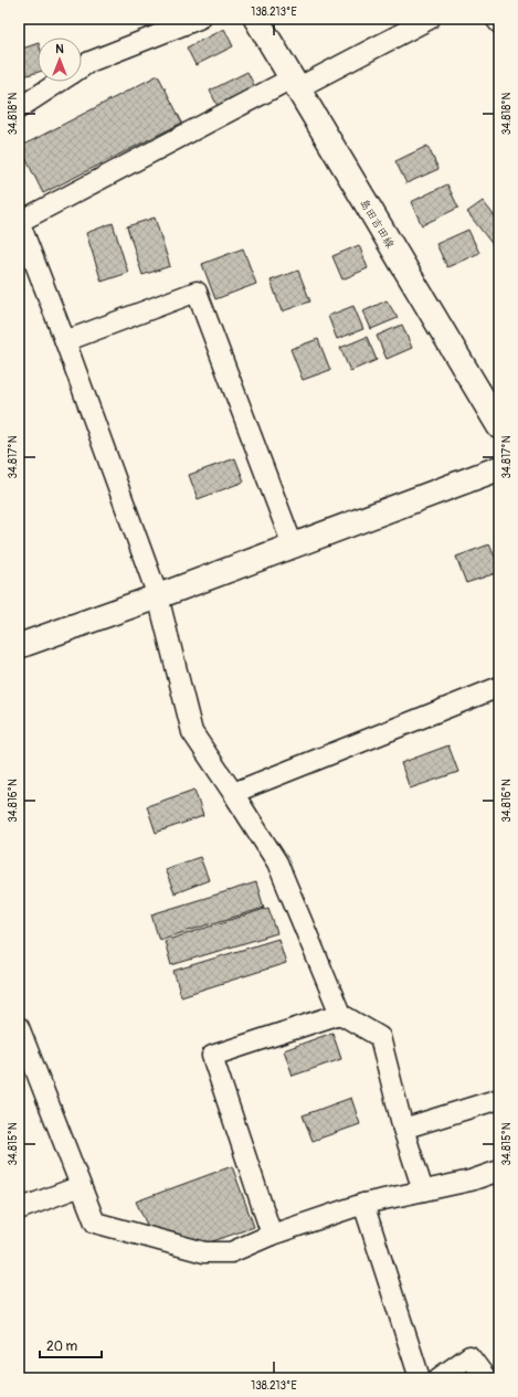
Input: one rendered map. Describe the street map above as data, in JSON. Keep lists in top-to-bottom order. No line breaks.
{"streets":{"street":["島田吉田線"]},"scale_bar":"20 m","north":"top","coordinates":["138.213°E","34.818°N","34.817°N","34.816°N","34.815°N"]}
